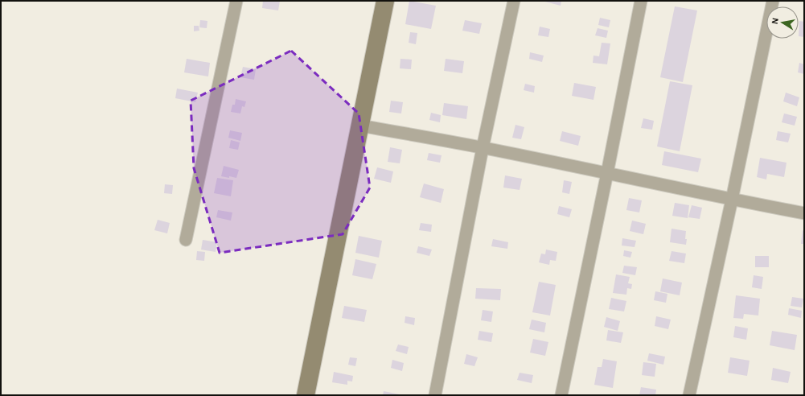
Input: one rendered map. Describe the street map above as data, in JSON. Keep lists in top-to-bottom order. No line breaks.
{"north":"left"}
